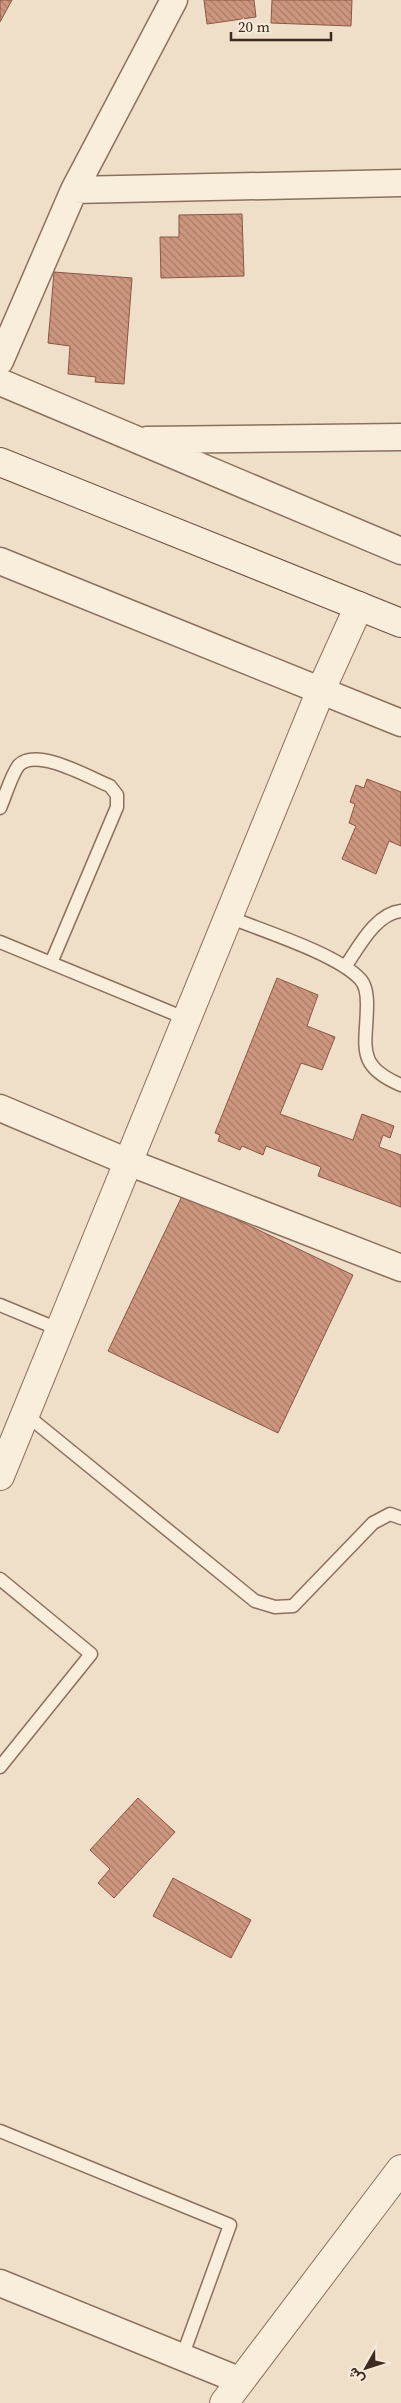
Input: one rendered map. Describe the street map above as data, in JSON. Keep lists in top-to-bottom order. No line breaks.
{"scale_bar":"20 m","north":"bottom left"}
